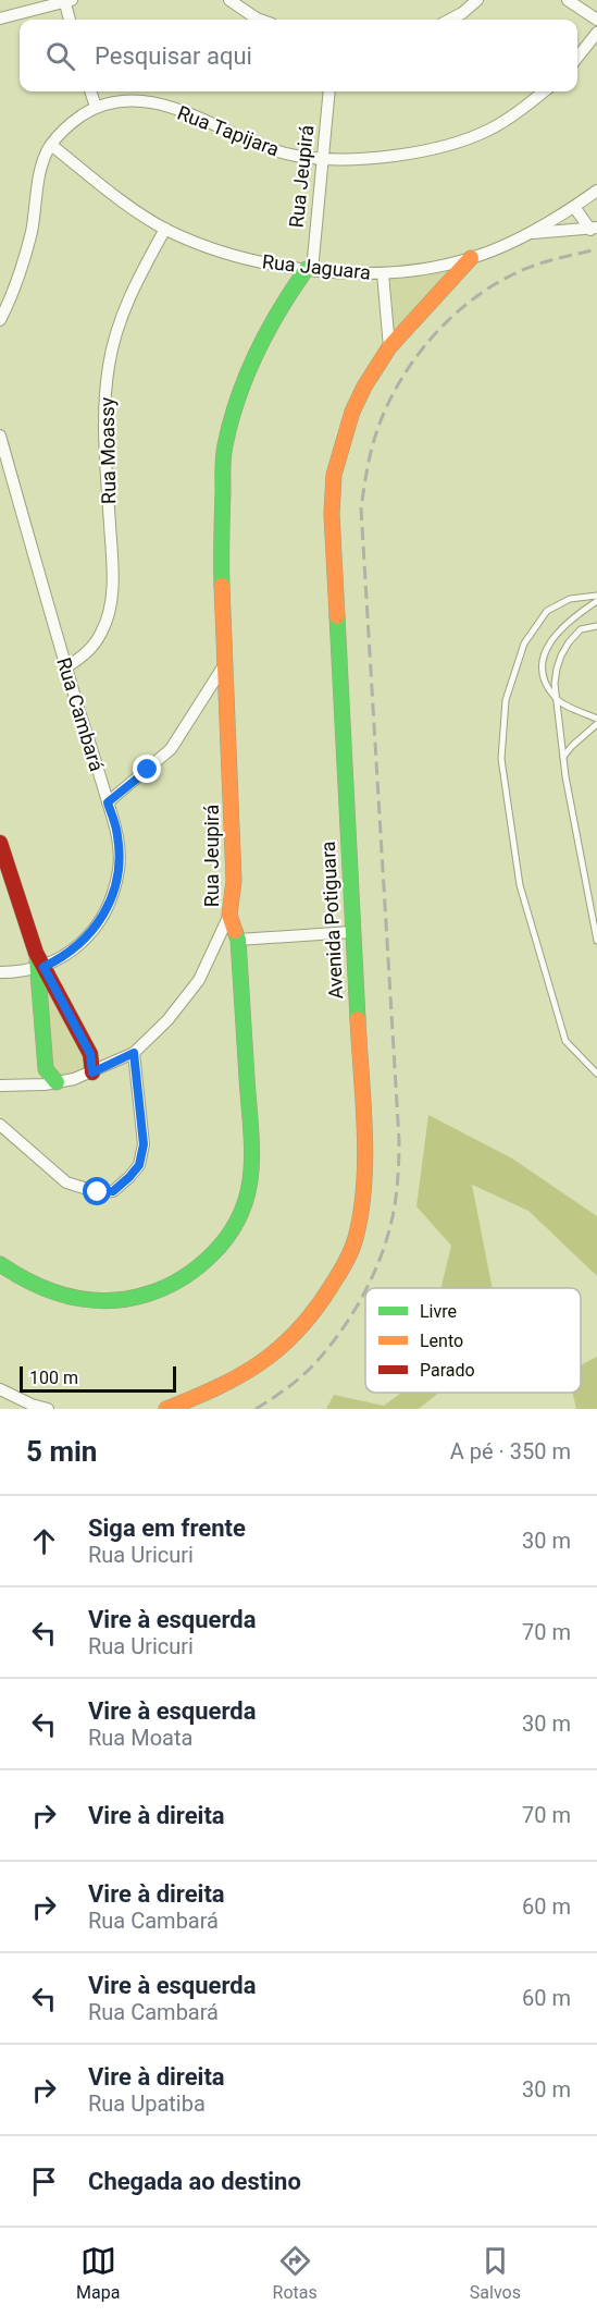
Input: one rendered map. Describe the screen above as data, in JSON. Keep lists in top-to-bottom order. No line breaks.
{"streets":{"street":["Rua Tapijara","Rua Jeupirá","Rua Jaguara","Rua Moassy","Rua Cambará","Avenida Potiguara"]},"crossings":[["Rua Tapijara","Rua Jeupirá"],["Rua Tapijara","Rua Jaguara"],["Rua Jeupirá","Rua Jaguara"],["Rua Jaguara","Rua Moassy"],["Rua Jaguara","Avenida Potiguara"],["Rua Moassy","Rua Cambará"]],"legend":["Livre","Lento","Parado"],"scale_bar":"100 m","page":{"search":"Pesquisar aqui","scale":"100 m","heading":["5 min","A pé · 350 m"],"list":[["Siga em frente","Rua Uricuri","30 m"],["Vire à esquerda","Rua Uricuri","70 m"],["Vire à esquerda","Rua Moata","30 m"],["Vire à direita","70 m"],["Vire à direita","Rua Cambará","60 m"],["Vire à esquerda","Rua Cambará","60 m"],["Vire à direita","Rua Upatiba","30 m"],"Chegada ao destino"],"nav":["Mapa","Rotas","Salvos"]}}
